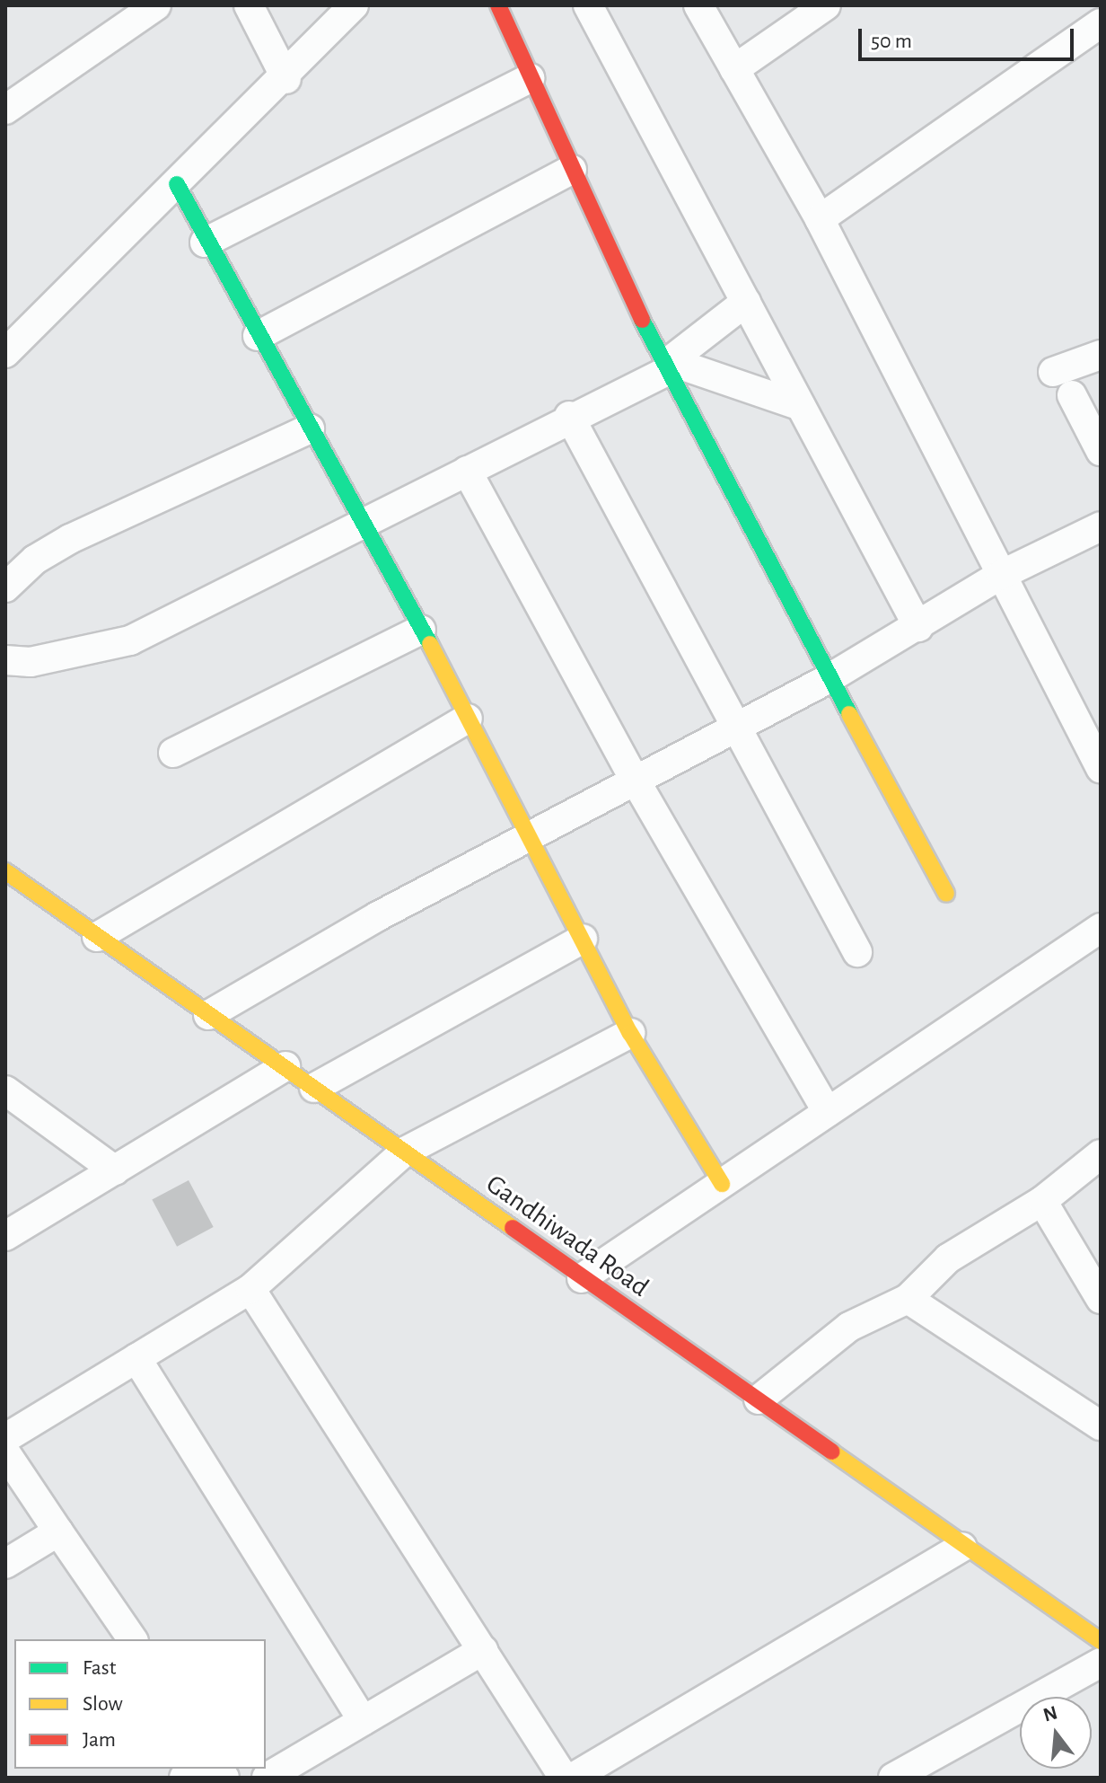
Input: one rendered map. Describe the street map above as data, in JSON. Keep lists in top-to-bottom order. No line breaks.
{"streets":{"street":["Gandhiwada Road"]},"legend":["Fast","Slow","Jam"],"scale_bar":"50 m","north":"top"}
